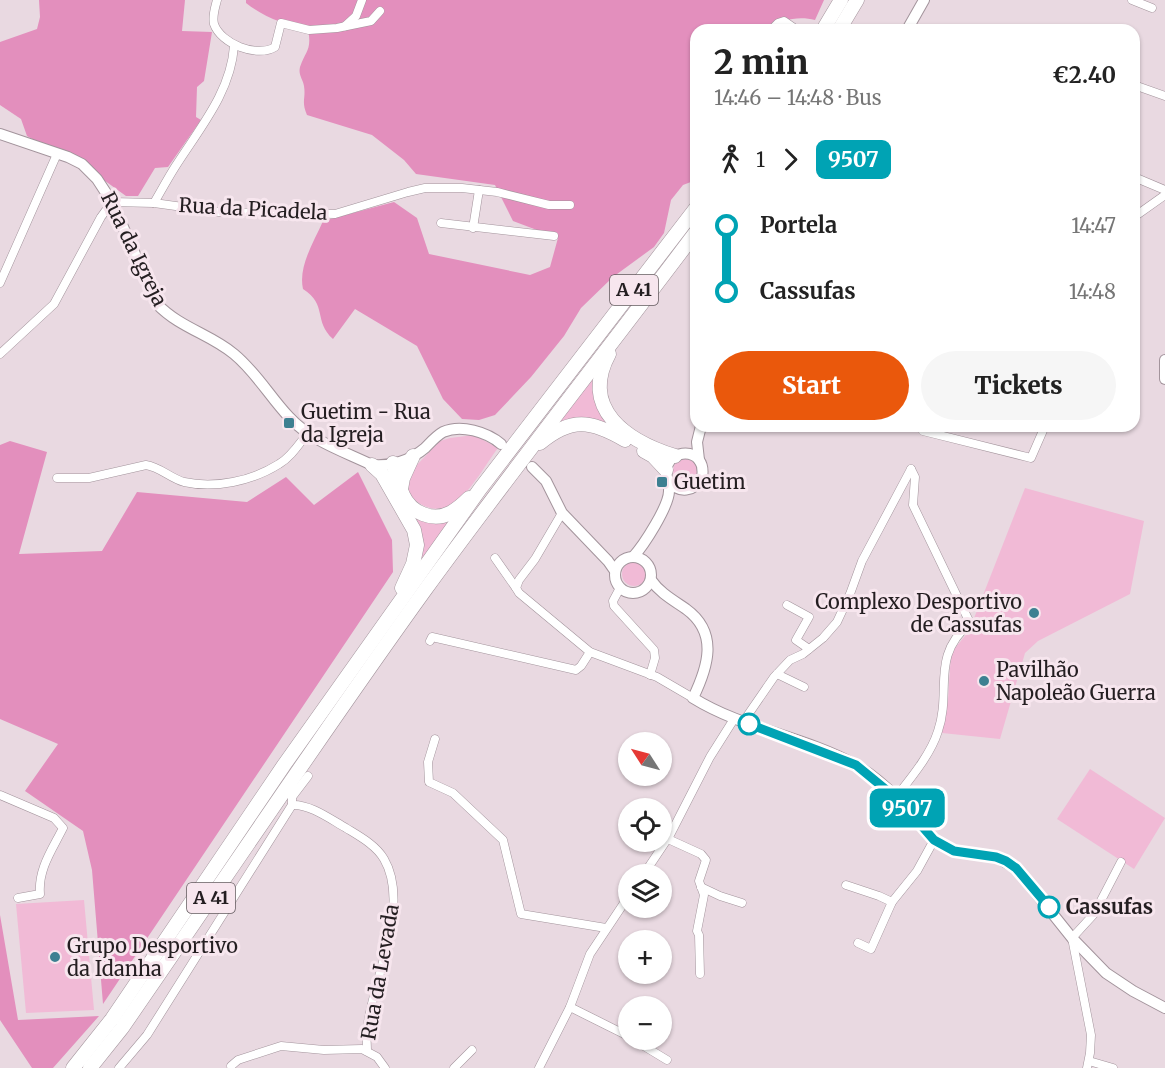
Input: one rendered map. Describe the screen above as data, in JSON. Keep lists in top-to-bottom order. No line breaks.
{"streets":{"highway":["A 41"],"main road":["Rua da Igreja"],"street":["Rua da Picadela","Rua da Levada"]},"crossings":[["Rua da Picadela","Rua da Igreja"]],"places":{"transit":["Guetim - Rua da Igreja","Guetim"],"other":["Complexo Desportivo de Cassufas","Pavilhão Napoleão Guerra","Cassufas","Grupo Desportivo da Idanha"]},"lines":["bus line 9507"],"north":"top left","page":{"on_map":"9507","heading":["2 min","14:46 – 14:48 · Bus","€2.40"],"legs":["1","9507"],"list":[{"name":"Portela","value":"14:47"},{"name":"Cassufas","value":"14:48"}],"buttons":["Start","Tickets"],"map_buttons":["+","−"]}}
